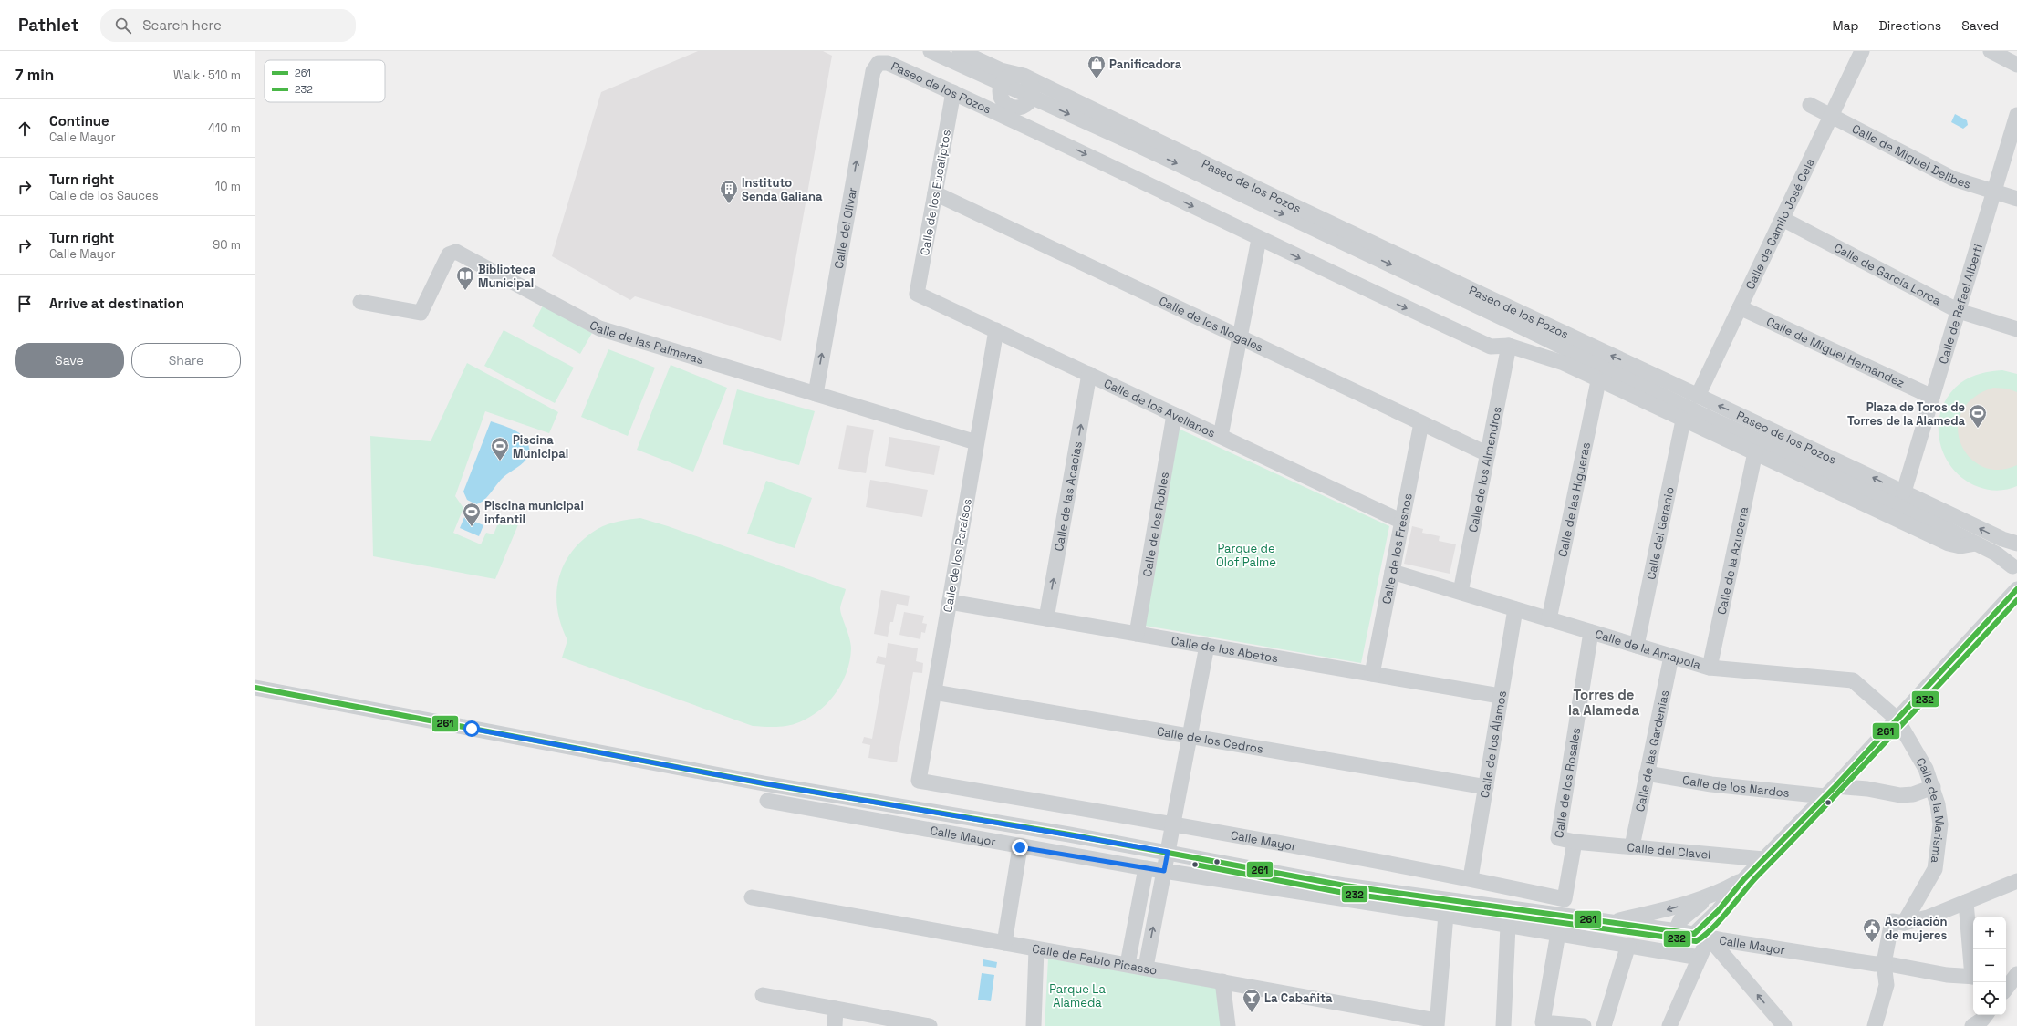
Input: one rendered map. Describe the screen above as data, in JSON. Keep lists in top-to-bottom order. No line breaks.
{"streets":{"street":["Paseo de los Pozos","Calle de Miguel Delibes","Calle de los Eucaliptos","Calle de Camilo José Cela","Calle del Olivar","Calle de García Lorca","Calle de Rafael Alberti","Calle de los Nogales","Calle de las Palmeras","Calle de Miguel Hernández","Calle de los Avellanos","Calle de los Almendros","Calle de las Acacias","Calle de las Higueras","Calle de los Robles","Calle del Geranio","Calle de los Fresnos","Calle de los Paraísos","Calle de la Azucena","Calle de los Abetos","Calle de la Amapola","Calle de los Cedros","Calle de los Álamos","Calle de las Gardenias","Calle de los Rosales","Calle de los Nardos","Calle de la Marisma","Calle Mayor","Calle del Clavel","Calle de Pablo Picasso"]},"crossings":[["Paseo de los Pozos","Calle de los Eucaliptos"],["Paseo de los Pozos","Calle de Camilo José Cela"],["Paseo de los Pozos","Calle del Olivar"],["Paseo de los Pozos","Calle de Rafael Alberti"],["Paseo de los Pozos","Calle de los Almendros"],["Paseo de los Pozos","Calle de las Higueras"],["Paseo de los Pozos","Calle del Geranio"],["Paseo de los Pozos","Calle de la Azucena"],["Calle de Miguel Delibes","Calle de Camilo José Cela"],["Calle de Miguel Delibes","Calle de Rafael Alberti"],["Calle de los Eucaliptos","Calle de los Nogales"],["Calle de los Eucaliptos","Calle de los Avellanos"],["Calle de Camilo José Cela","Calle de García Lorca"],["Calle de Camilo José Cela","Calle de Miguel Hernández"],["Calle del Olivar","Calle de las Palmeras"],["Calle de García Lorca","Calle de Rafael Alberti"],["Calle de Rafael Alberti","Calle de Miguel Hernández"],["Calle de los Nogales","Calle de los Almendros"],["Calle de los Nogales","Calle de los Fresnos"],["Calle de las Palmeras","Calle de los Paraísos"],["Calle de los Avellanos","Calle de las Acacias"],["Calle de los Avellanos","Calle de los Robles"],["Calle de los Avellanos","Calle de los Fresnos"],["Calle de los Avellanos","Calle de los Paraísos"],["Calle de los Almendros","Calle de la Amapola"],["Calle de las Acacias","Calle de los Abetos"],["Calle de las Higueras","Calle de la Amapola"],["Calle de los Robles","Calle de los Abetos"],["Calle del Geranio","Calle de la Amapola"],["Calle de los Fresnos","Calle de los Abetos"],["Calle de los Fresnos","Calle de la Amapola"],["Calle de los Paraísos","Calle de los Abetos"],["Calle de los Paraísos","Calle de los Cedros"],["Calle de los Paraísos","Calle Mayor"],["Calle de la Azucena","Calle de la Amapola"],["Calle de los Abetos","Calle de los Álamos"],["Calle de la Amapola","Calle de los Álamos"],["Calle de la Amapola","Calle de las Gardenias"],["Calle de la Amapola","Calle de los Rosales"],["Calle de la Amapola","Calle de la Marisma"],["Calle de los Cedros","Calle de los Álamos"],["Calle de los Álamos","Calle Mayor"],["Calle de las Gardenias","Calle de los Nardos"],["Calle de las Gardenias","Calle del Clavel"],["Calle de los Rosales","Calle Mayor"],["Calle de los Rosales","Calle del Clavel"],["Calle de los Nardos","Calle de la Marisma"],["Calle de la Marisma","Calle Mayor"]],"one_way":["Calle del Olivar","Calle de las Acacias"],"districts":["Torres de la Alameda"],"parks":["Parque de Olof Palme","Parque La Alameda"],"places":{"shop":["Panificadora"],"building":["Instituto Senda Galiana"],"library":["Biblioteca Municipal"],"sports":["Plaza de Toros de Torres de la Alameda","Piscina Municipal","Piscina municipal infantil"],"public building":["Asociación de mujeres"],"bar":["La Cabañita"]},"lines":["transit line 261","transit line 232"],"legend":["261","232"],"page":{"header":"Pathlet","search":"Search here","nav":["Map","Directions","Saved"],"heading":["7 min","Walk · 510 m"],"list":[["Continue","Calle Mayor","410 m"],["Turn right","Calle de los Sauces","10 m"],["Turn right","Calle Mayor","90 m"],"Arrive at destination"],"buttons":["Save","Share"],"map_buttons":["+","−"]}}
